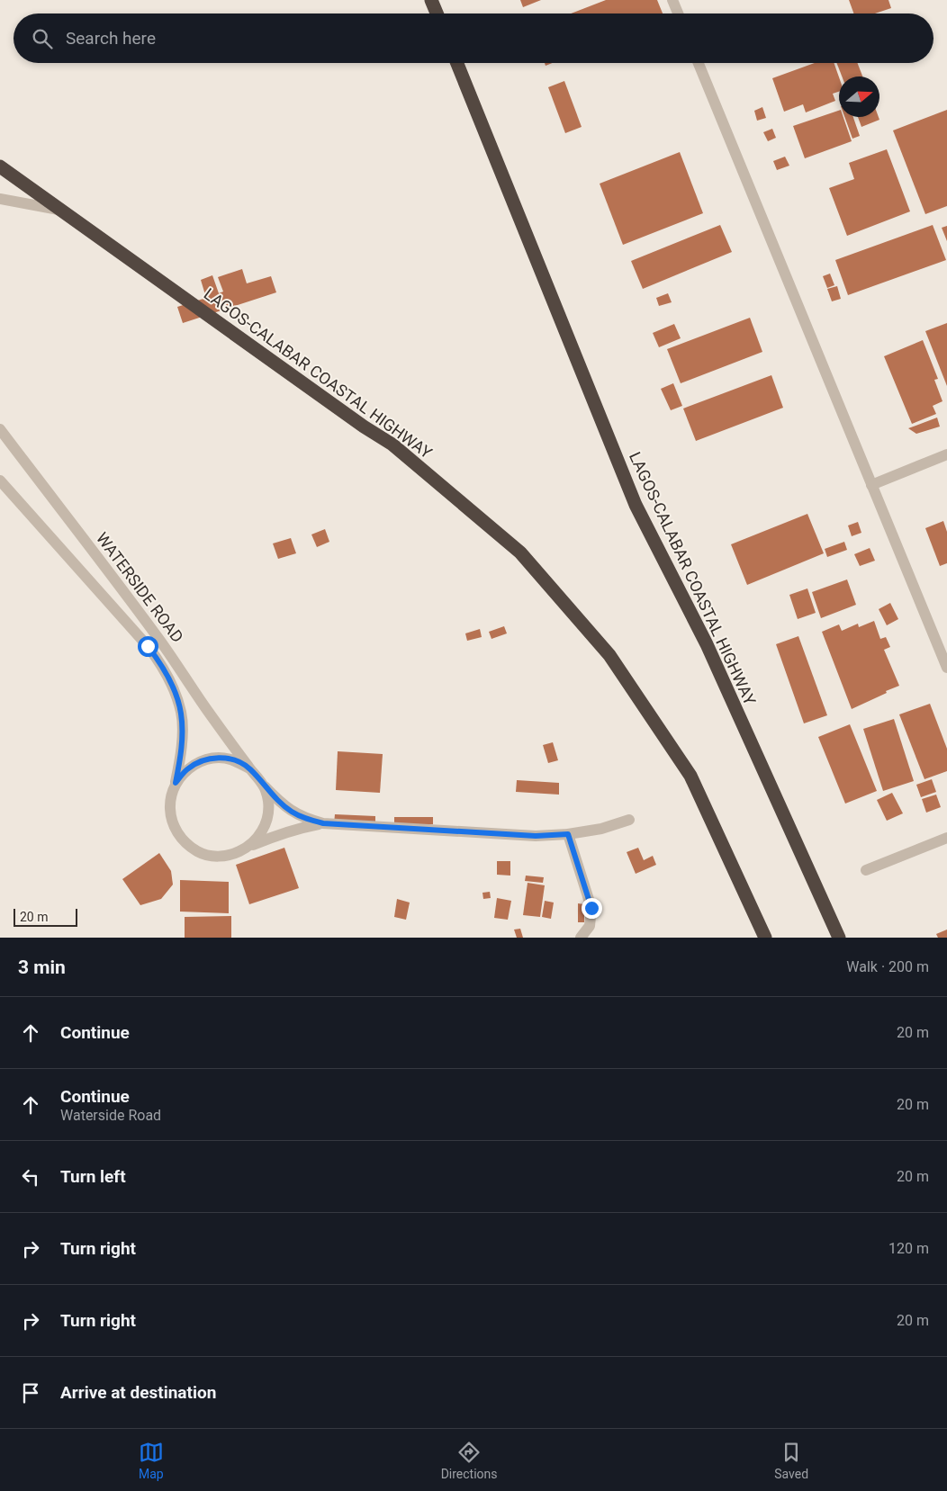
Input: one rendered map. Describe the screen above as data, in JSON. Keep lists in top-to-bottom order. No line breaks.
{"streets":{"highway":["LAGOS-CALABAR COASTAL HIGHWAY"],"street":["WATERSIDE ROAD"]},"scale_bar":"20 m","north":"right","page":{"search":"Search here","scale":"20 m","heading":["3 min","Walk · 200 m"],"list":[["Continue","20 m"],["Continue","Waterside Road","20 m"],["Turn left","20 m"],["Turn right","120 m"],["Turn right","20 m"],"Arrive at destination"],"nav":["Map","Directions","Saved"]}}
